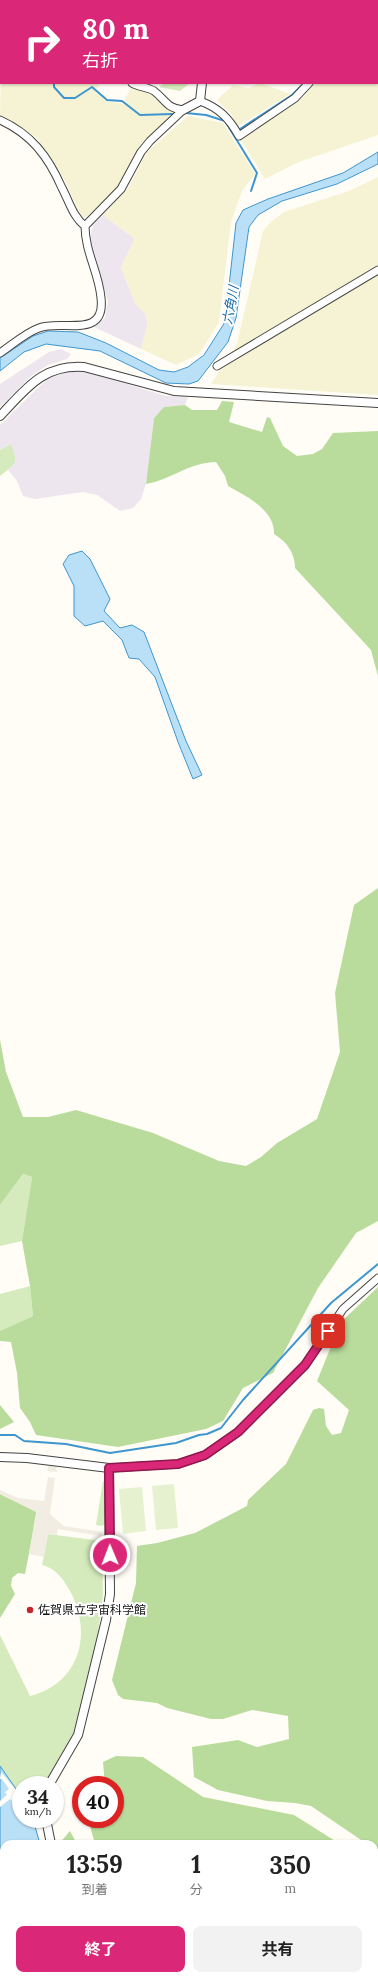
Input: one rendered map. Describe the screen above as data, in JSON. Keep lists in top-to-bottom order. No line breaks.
{"water":["六角川"],"places":["佐賀県立宇宙科学館"],"page":{"turn":["80 m","右折"],"speed":"34 km/h","limit":"40","eta":["13:59","到着","1","分","350","m"],"buttons":["終了","共有"]}}
